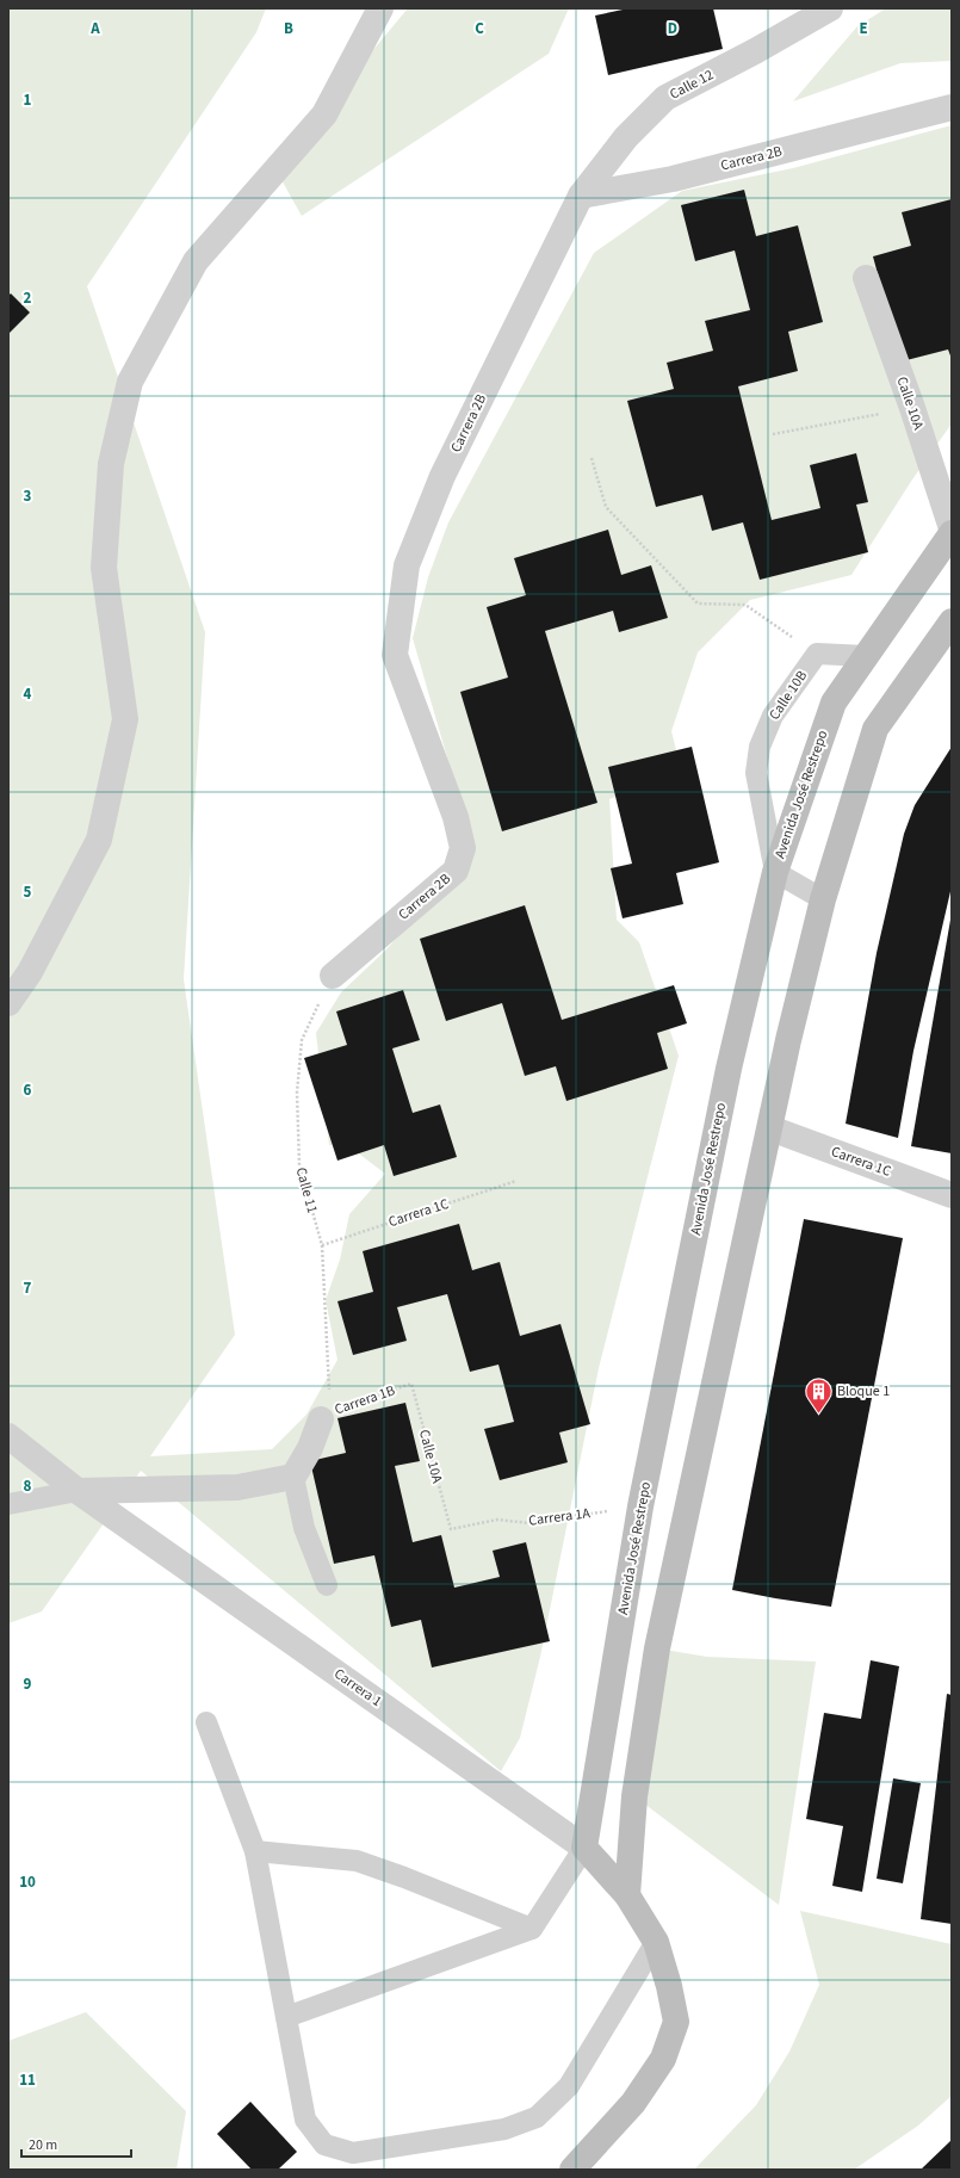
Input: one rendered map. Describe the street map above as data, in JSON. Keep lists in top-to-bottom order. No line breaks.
{"streets":{"main road":["Avenida José Restrepo","Carrera 1"],"street":["Calle 12","Carrera 2B","Calle 10A","Carrera 1C"],"lane":["Calle 10B"],"path":["Calle 11","Carrera 1B","Carrera 1A"]},"crossings":[["Calle 12","Carrera 2B"],["Carrera 2B","Calle 11"],["Calle 10A","Carrera 1B"],["Calle 10A","Carrera 1A"],["Calle 10B","Avenida José Restrepo"],["Avenida José Restrepo","Carrera 1A"],["Avenida José Restrepo","Carrera 1"],["Carrera 1C","Calle 11"],["Calle 11","Carrera 1B"]],"places":{"building":["Bloque 1"]},"scale_bar":"20 m","grid":{"columns":["A","B","C","D","E"],"rows":["1","2","3","4","5","6","7","8","9","10","11"]}}
